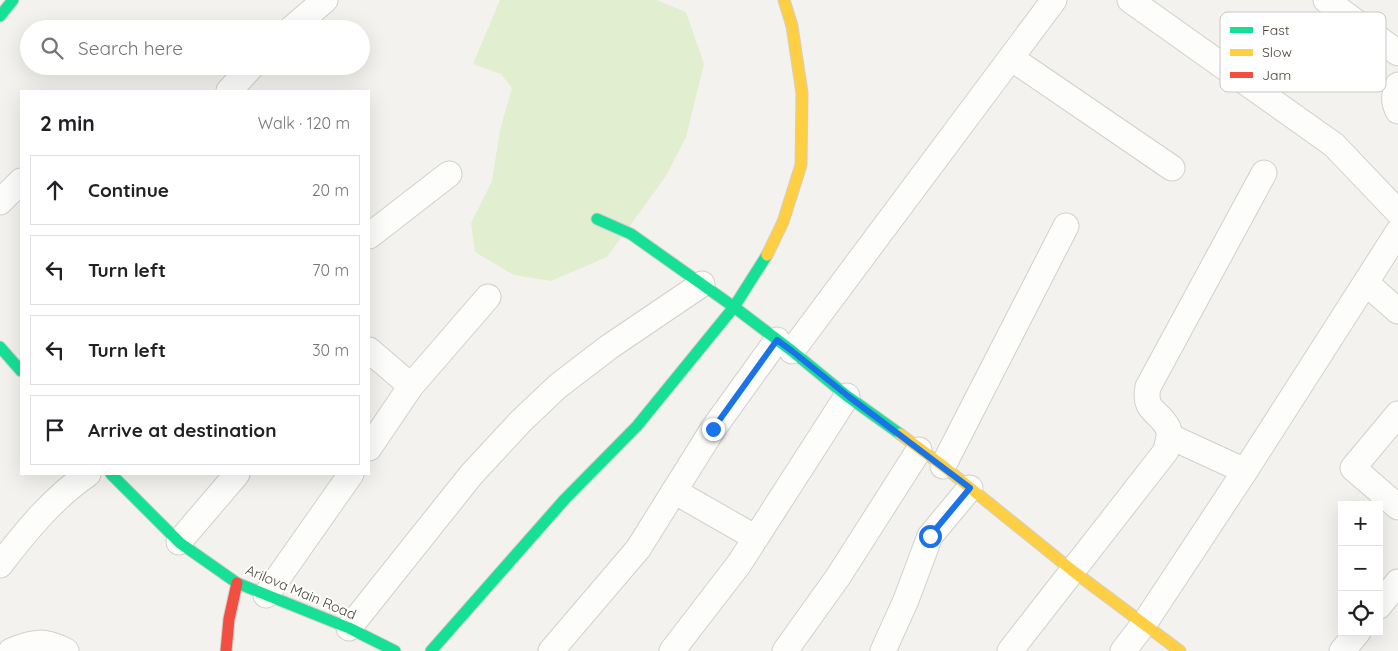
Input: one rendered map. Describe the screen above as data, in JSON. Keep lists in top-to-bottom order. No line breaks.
{"streets":{"street":["Arilova Main Road"]},"legend":["Fast","Slow","Jam"],"page":{"search":"Search here","heading":["2 min","Walk · 120 m"],"list":[["Continue","20 m"],["Turn left","70 m"],["Turn left","30 m"],"Arrive at destination"],"map_buttons":["+","−"]}}
